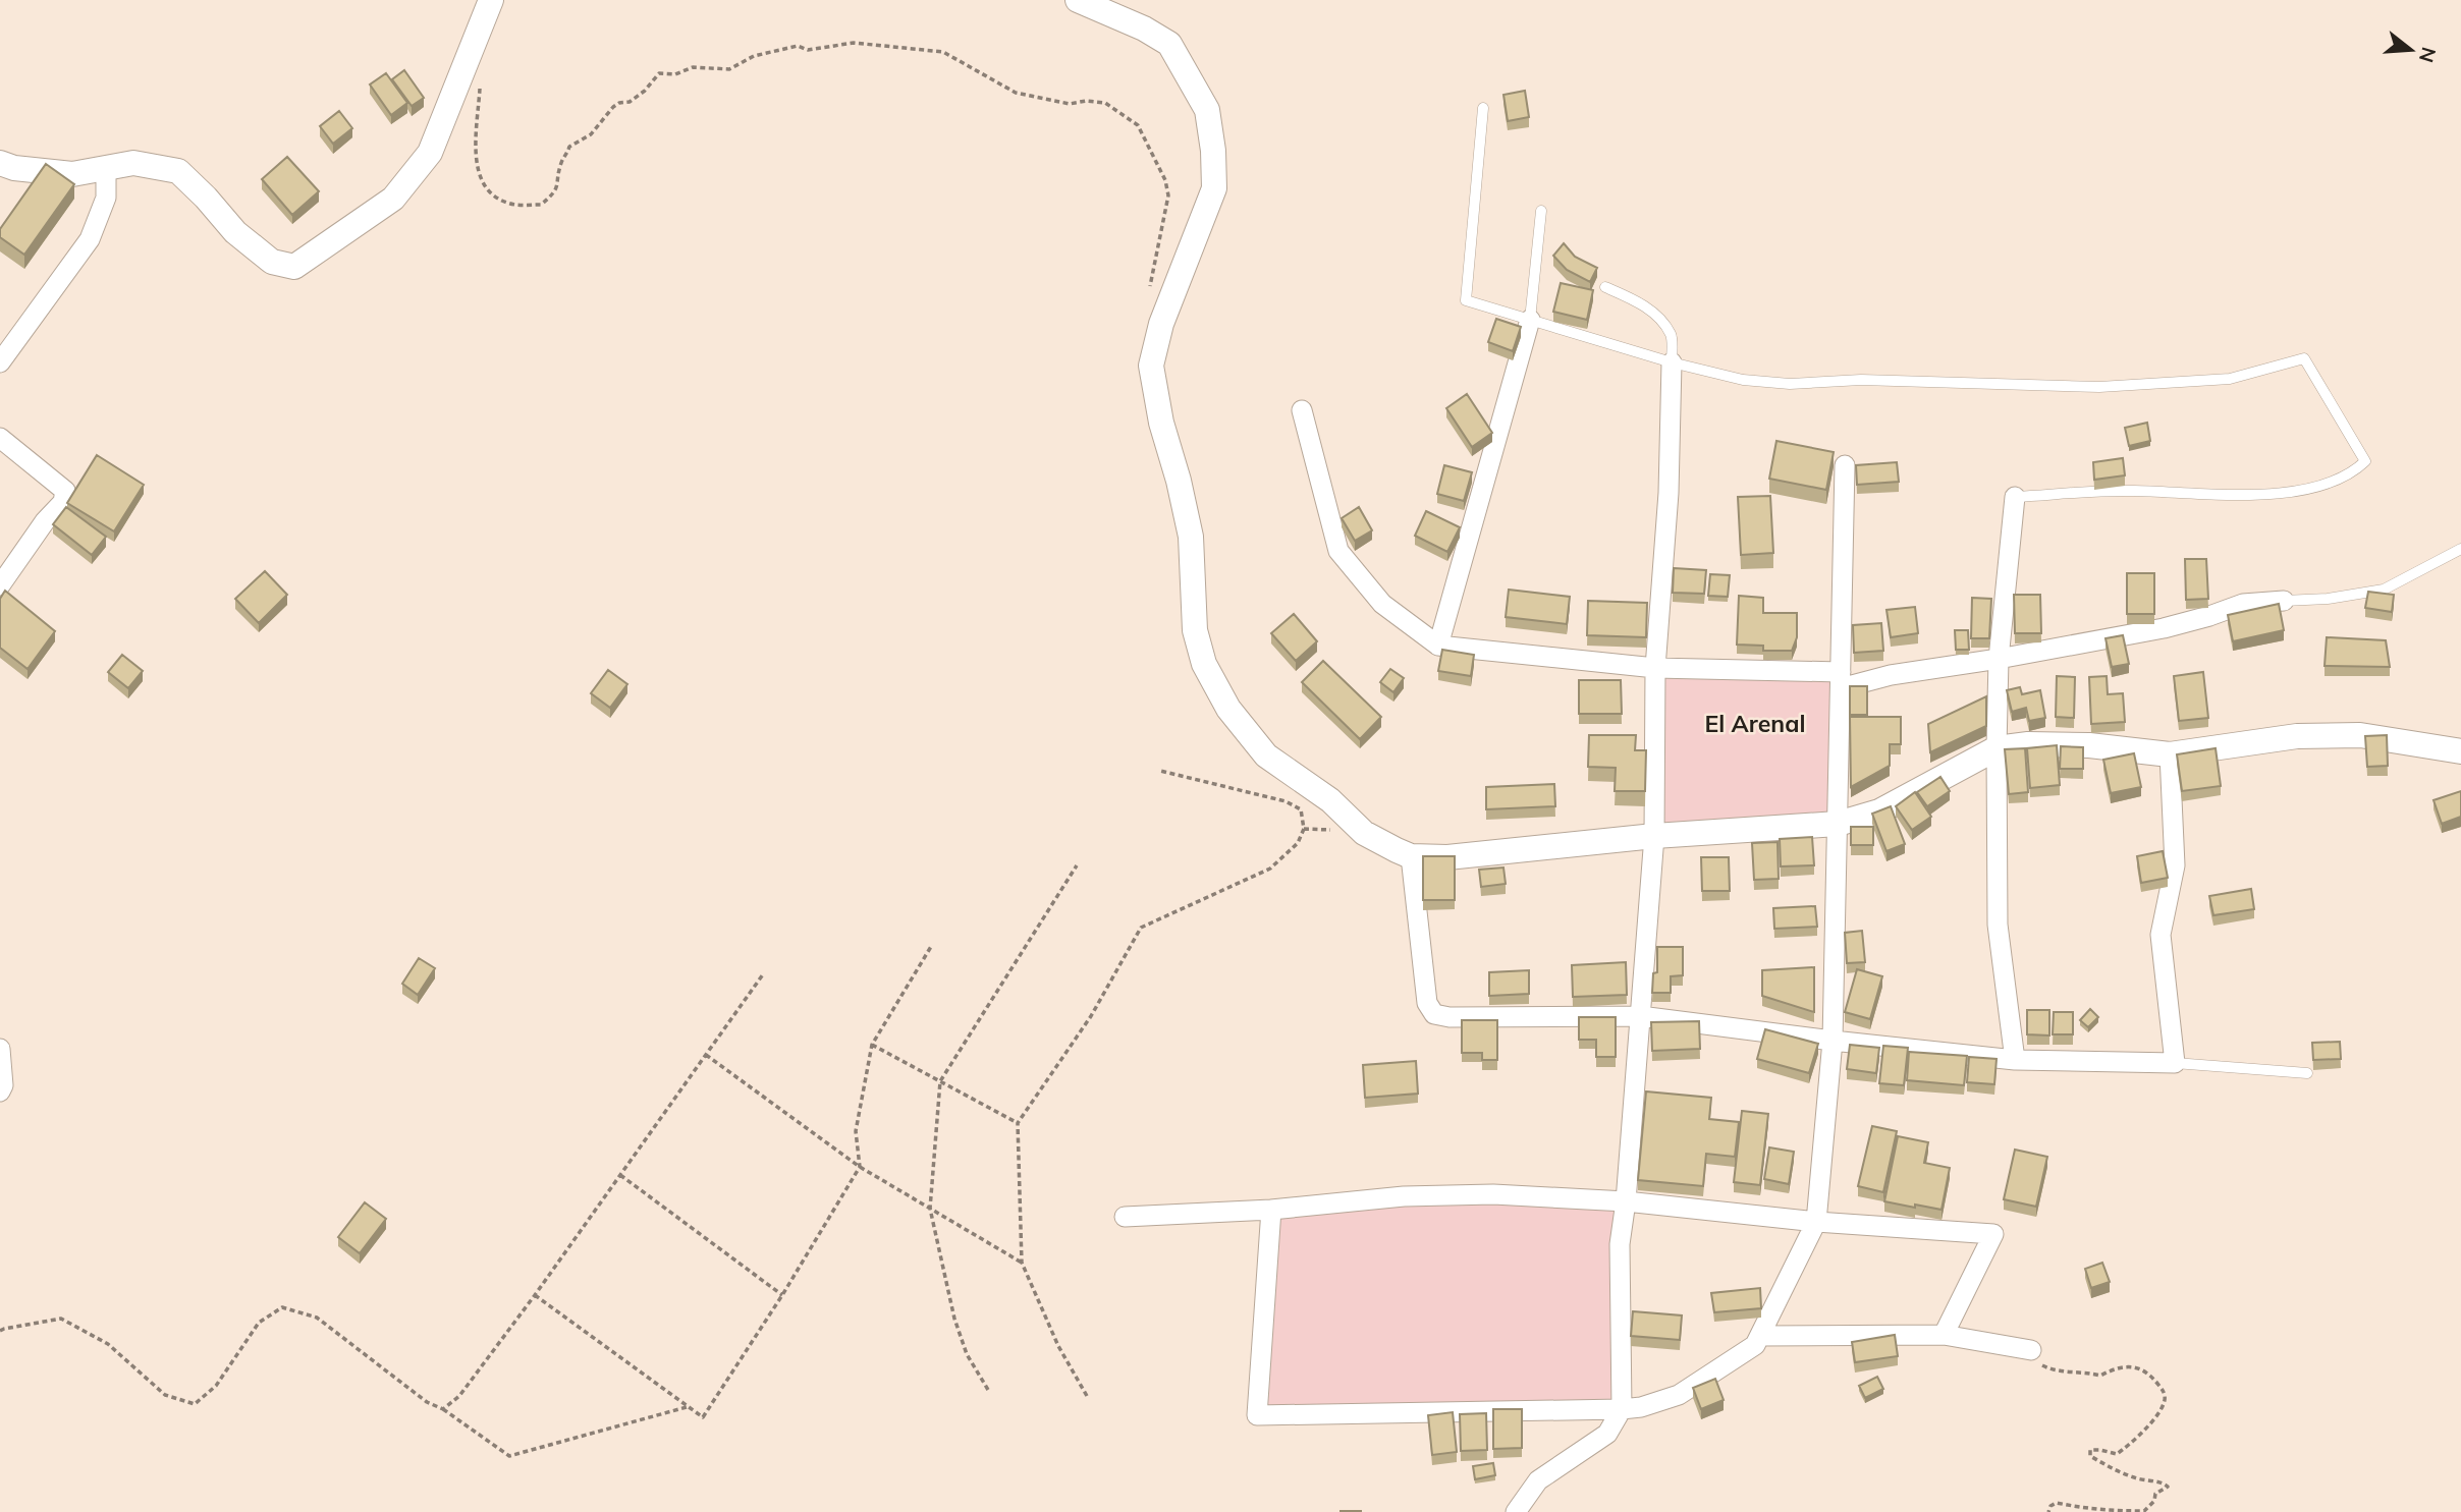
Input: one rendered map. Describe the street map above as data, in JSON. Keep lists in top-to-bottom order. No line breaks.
{"districts":["El Arenal"],"north":"right"}
